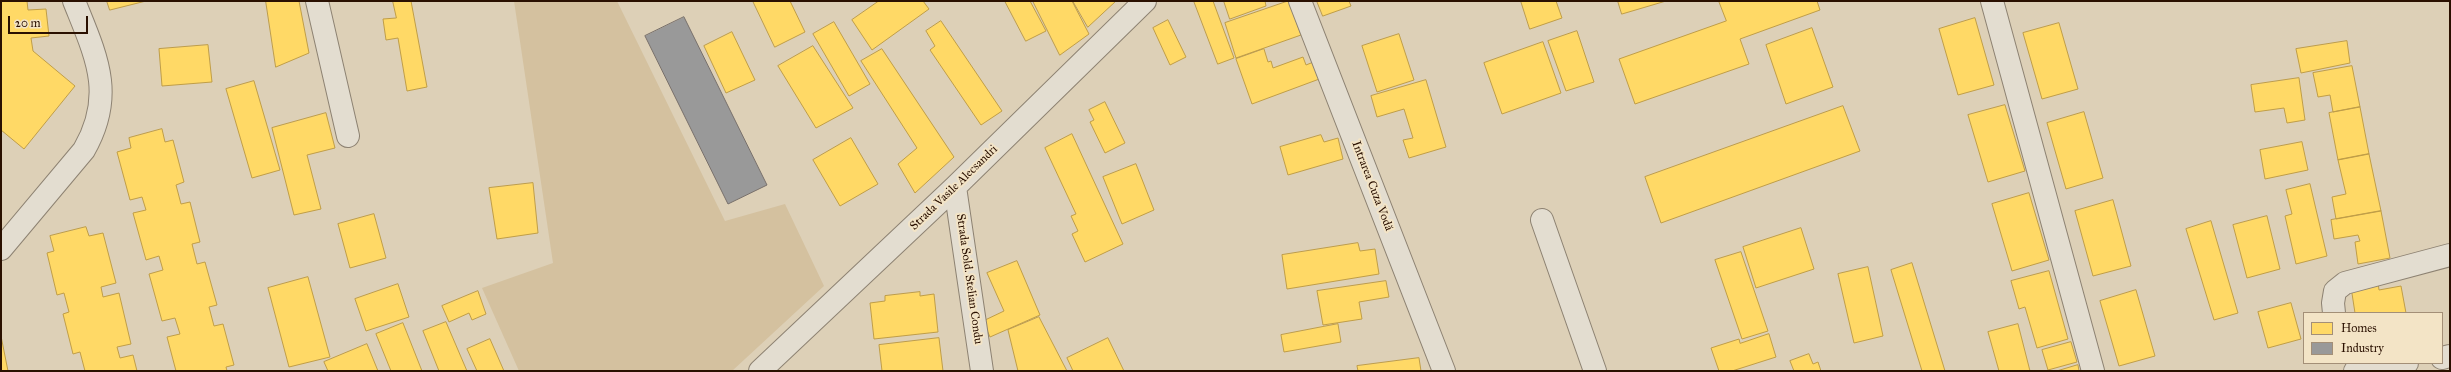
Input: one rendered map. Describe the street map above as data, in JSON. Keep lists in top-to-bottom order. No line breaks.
{"streets":{"street":["Intrarea Cuza Vodă","Strada Vasile Alecsandri","Strada Sold. Stelian Condu"]},"crossings":[["Strada Vasile Alecsandri","Strada Sold. Stelian Condu"]],"legend":["Homes","Industry"],"scale_bar":"20 m"}
